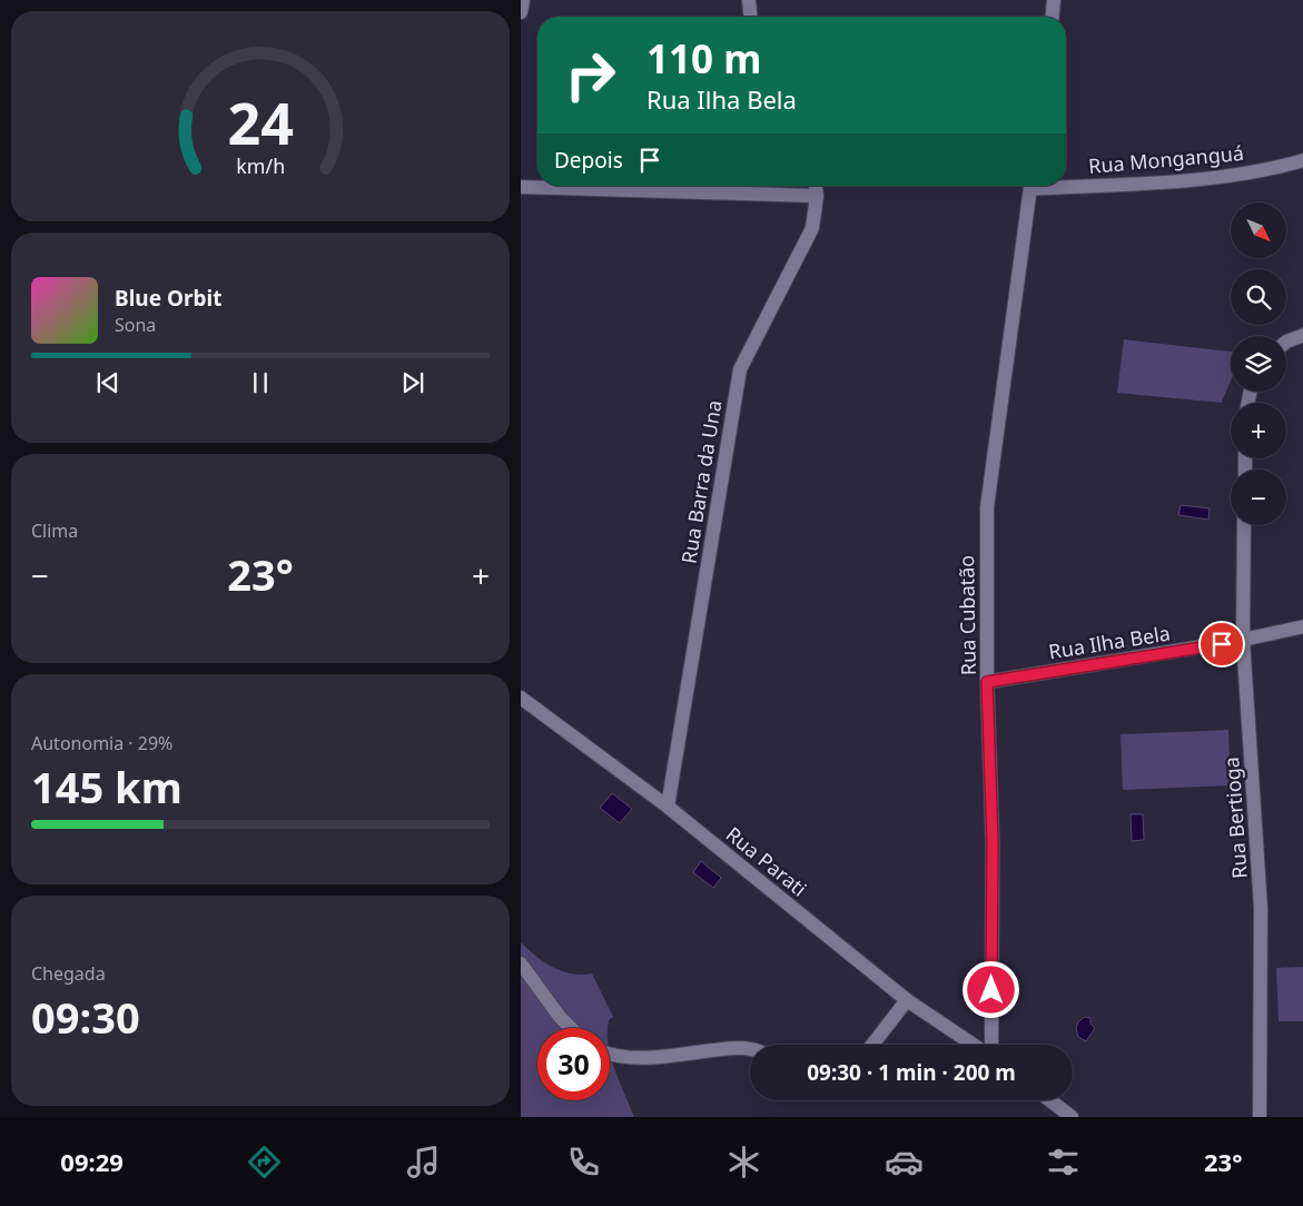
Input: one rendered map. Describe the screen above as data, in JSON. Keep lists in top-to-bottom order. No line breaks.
{"streets":{"street":["Rua Monganguá","Rua Barra da Una","Rua Cubatão","Rua Ilha Bela","Rua Bertioga","Rua Parati"]},"crossings":[["Rua Barra da Una","Rua Parati"],["Rua Cubatão","Rua Ilha Bela"],["Rua Ilha Bela","Rua Bertioga"]],"north":"bottom right","page":{"turn":["110 m","Rua Ilha Bela"],"then":"Depois","map_buttons":["+","−"],"song":["Blue Orbit","Sona"],"tile":["Clima",["Autonomia · 29%","145 km"],["Chegada","09:30"]],"heat":["−","23°","+"],"limit":"30","trip":"09:30 · 1 min · 200 m","tabs":["09:29","23°"],"gauge":["24","km/h"]}}
